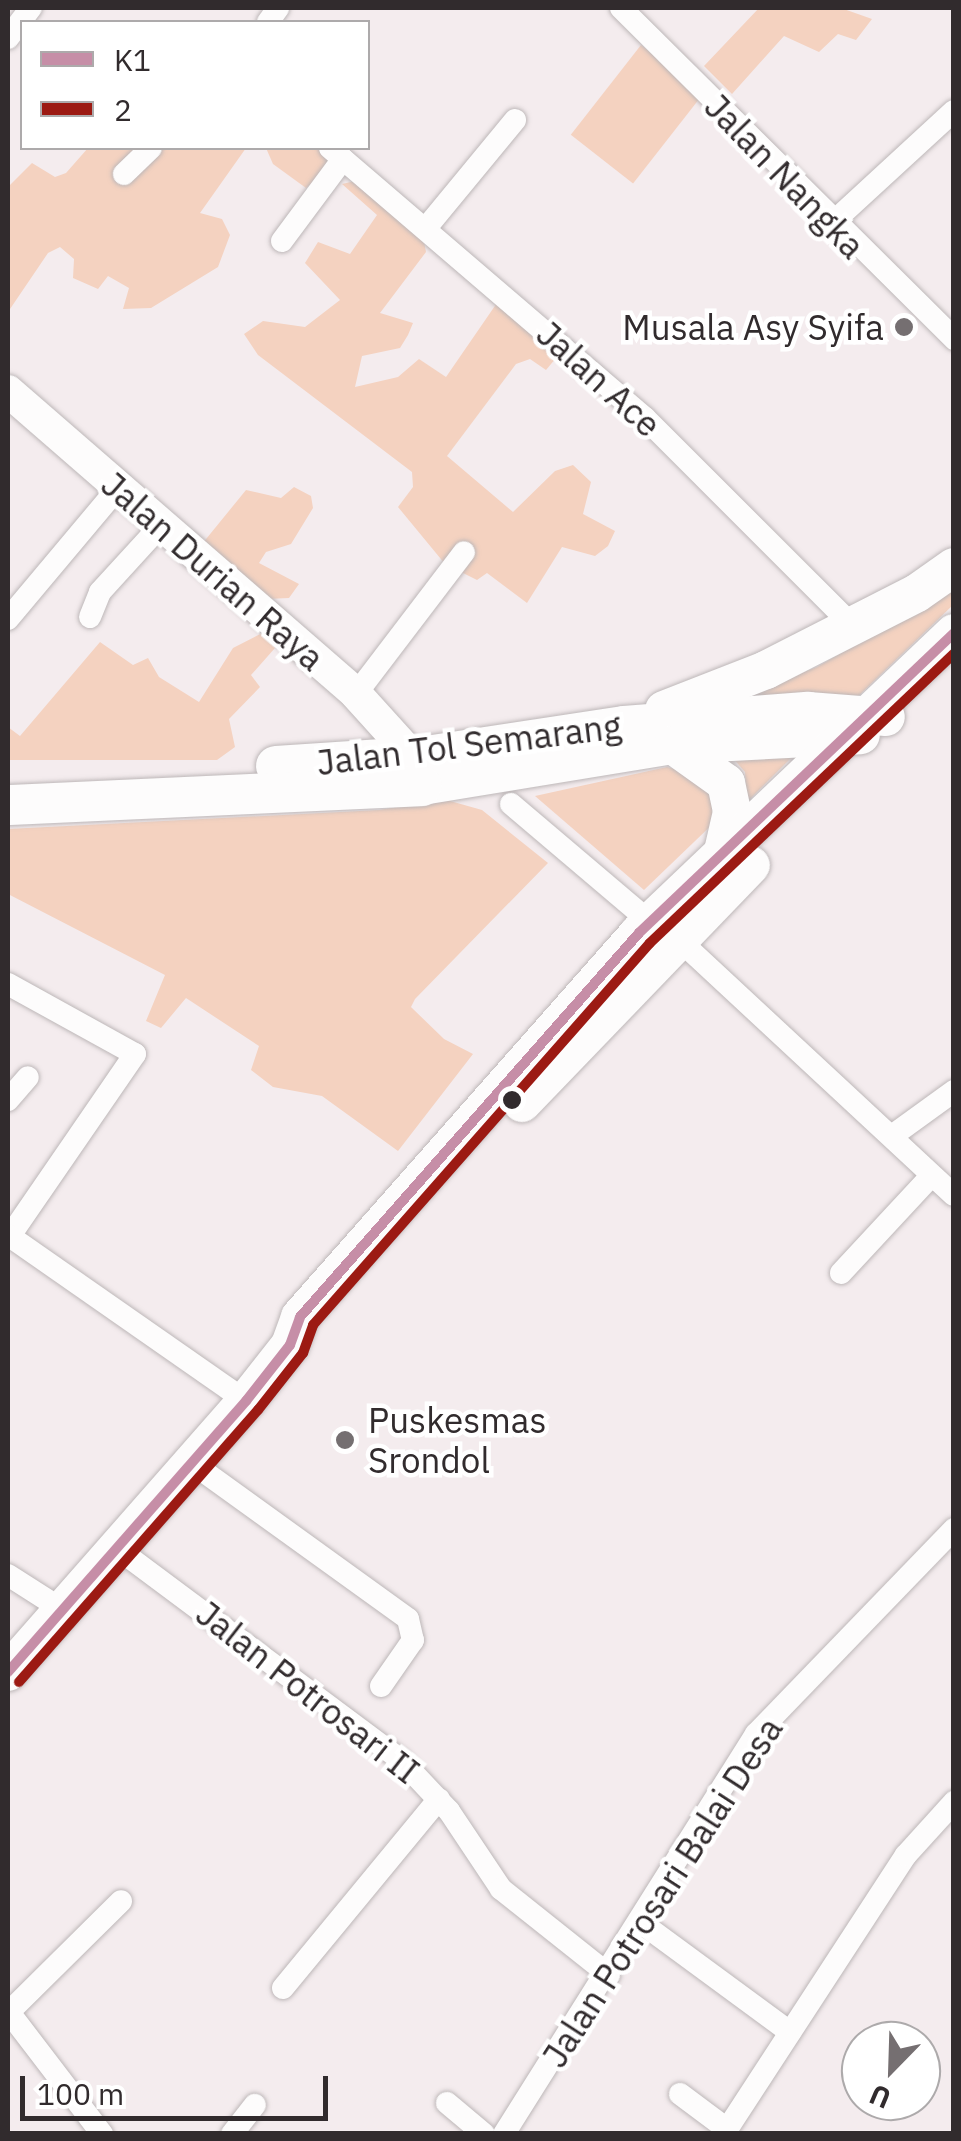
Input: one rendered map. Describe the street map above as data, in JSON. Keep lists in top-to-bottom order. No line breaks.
{"streets":{"highway":["Jalan Tol Semarang"],"main road":["Jalan Durian Raya"],"street":["Jalan Nangka","Jalan Ace","Jalan Potrosari II","Jalan Potrosari Balai Desa"]},"crossings":[["Jalan Durian Raya","Jalan Tol Semarang"],["Jalan Potrosari II","Jalan Potrosari Balai Desa"]],"places":["Musala Asy Syifa","Puskesmas Srondol"],"lines":["transit line K1","transit line 2"],"legend":["K1","2"],"scale_bar":"100 m","north":"bottom left"}
